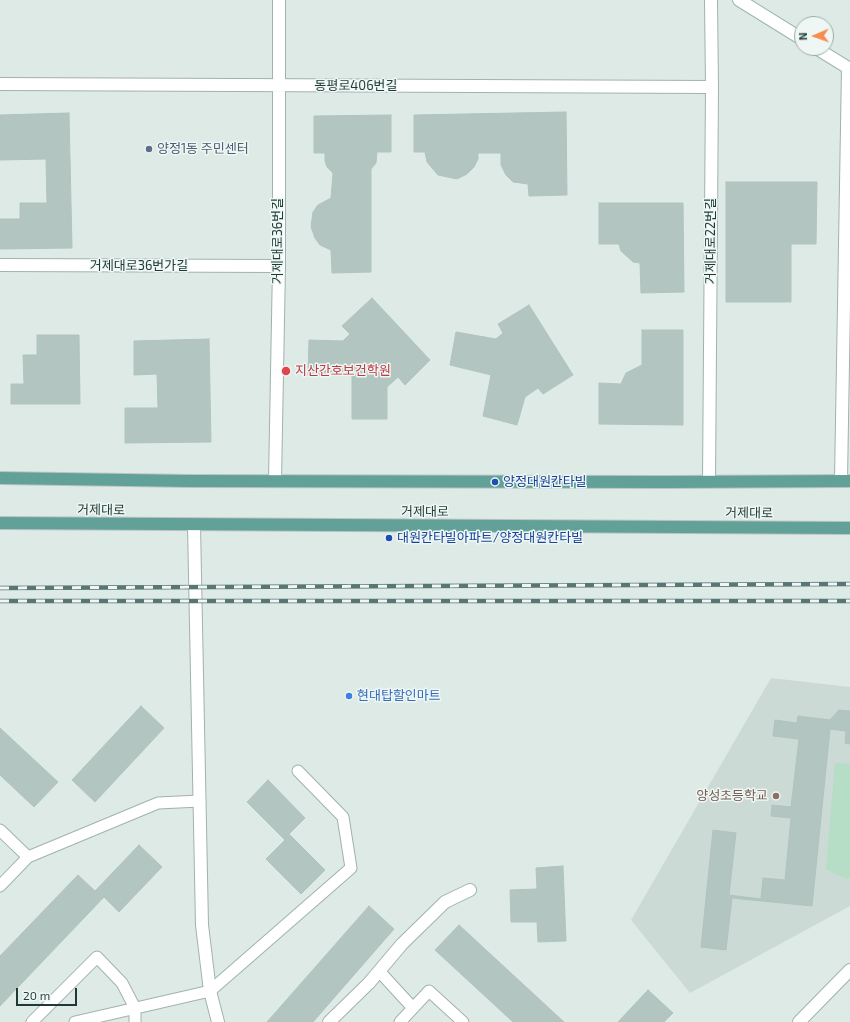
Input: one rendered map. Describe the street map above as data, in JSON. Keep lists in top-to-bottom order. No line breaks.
{"streets":{"main road":["거제대로"],"street":["동평로406번길","거제대로36번길","거제대로22번길","거제대로36번가길"]},"crossings":[["동평로406번길","거제대로36번길"],["동평로406번길","거제대로22번길"],["거제대로36번길","거제대로36번가길"]],"places":["양정1동 주민센터","지산간호보건학원","양정대원칸타빌","대원칸타빌아파트/양정대원칸타빌","현대탑할인마트","양성초등학교"],"scale_bar":"20 m","north":"left"}
